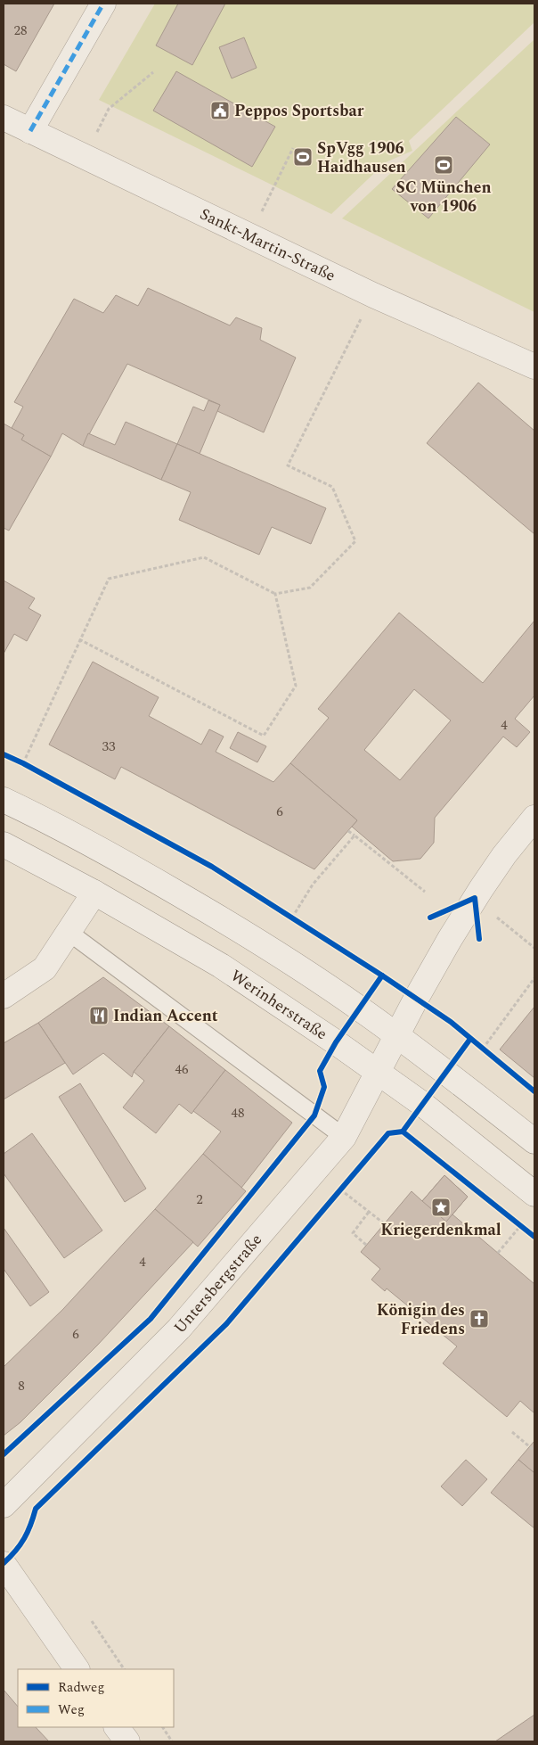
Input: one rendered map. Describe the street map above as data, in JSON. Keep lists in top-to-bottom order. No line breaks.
{"streets":{"street":["Sankt-Martin-Straße","Werinherstraße","Untersbergstraße"]},"crossings":[["Werinherstraße","Untersbergstraße"]],"places":{"public building":["Peppos Sportsbar"],"sports":["SpVgg 1906 Haidhausen","SC München von 1906"],"restaurant":["Indian Accent"],"place":["Kriegerdenkmal"],"church":["Königin des Friedens"]},"house_numbers":["28","4","33","6","46","48","2","4","6","8"],"legend":["Radweg","Weg"]}
